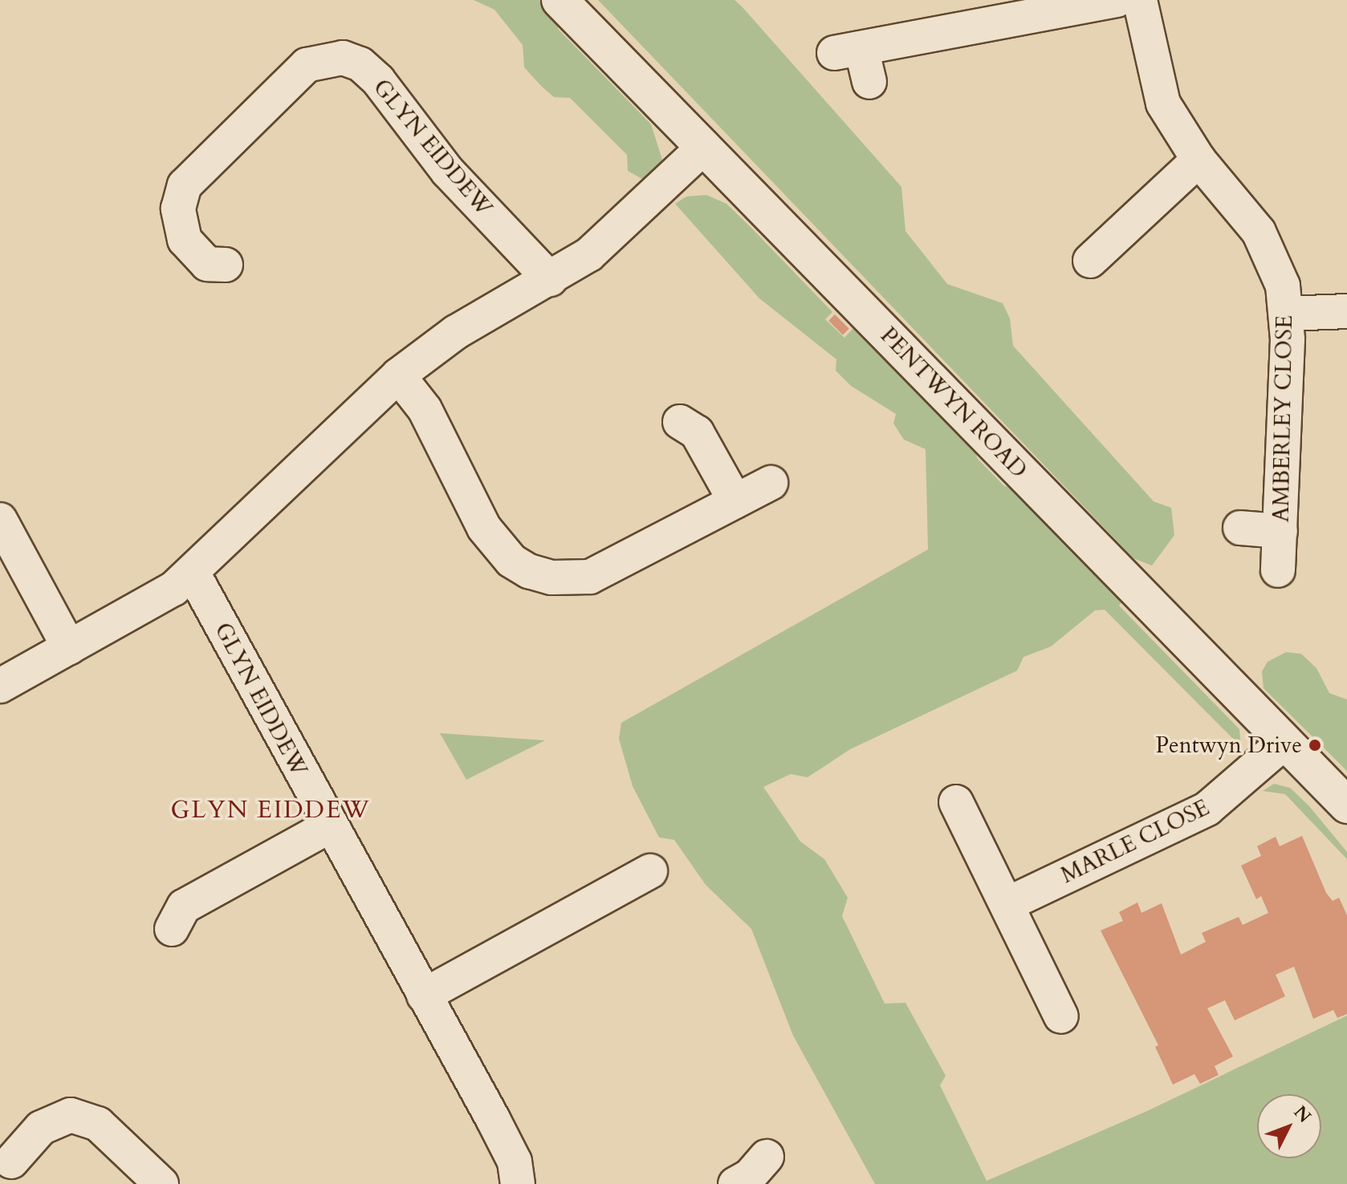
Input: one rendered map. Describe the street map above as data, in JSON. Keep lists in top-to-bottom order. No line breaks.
{"streets":{"street":["GLYN EIDDEW","PENTWYN ROAD","AMBERLEY CLOSE","MARLE CLOSE"]},"crossings":[["PENTWYN ROAD","MARLE CLOSE"]],"districts":["GLYN EIDDEW"],"places":["Pentwyn Drive"],"north":"top right"}
